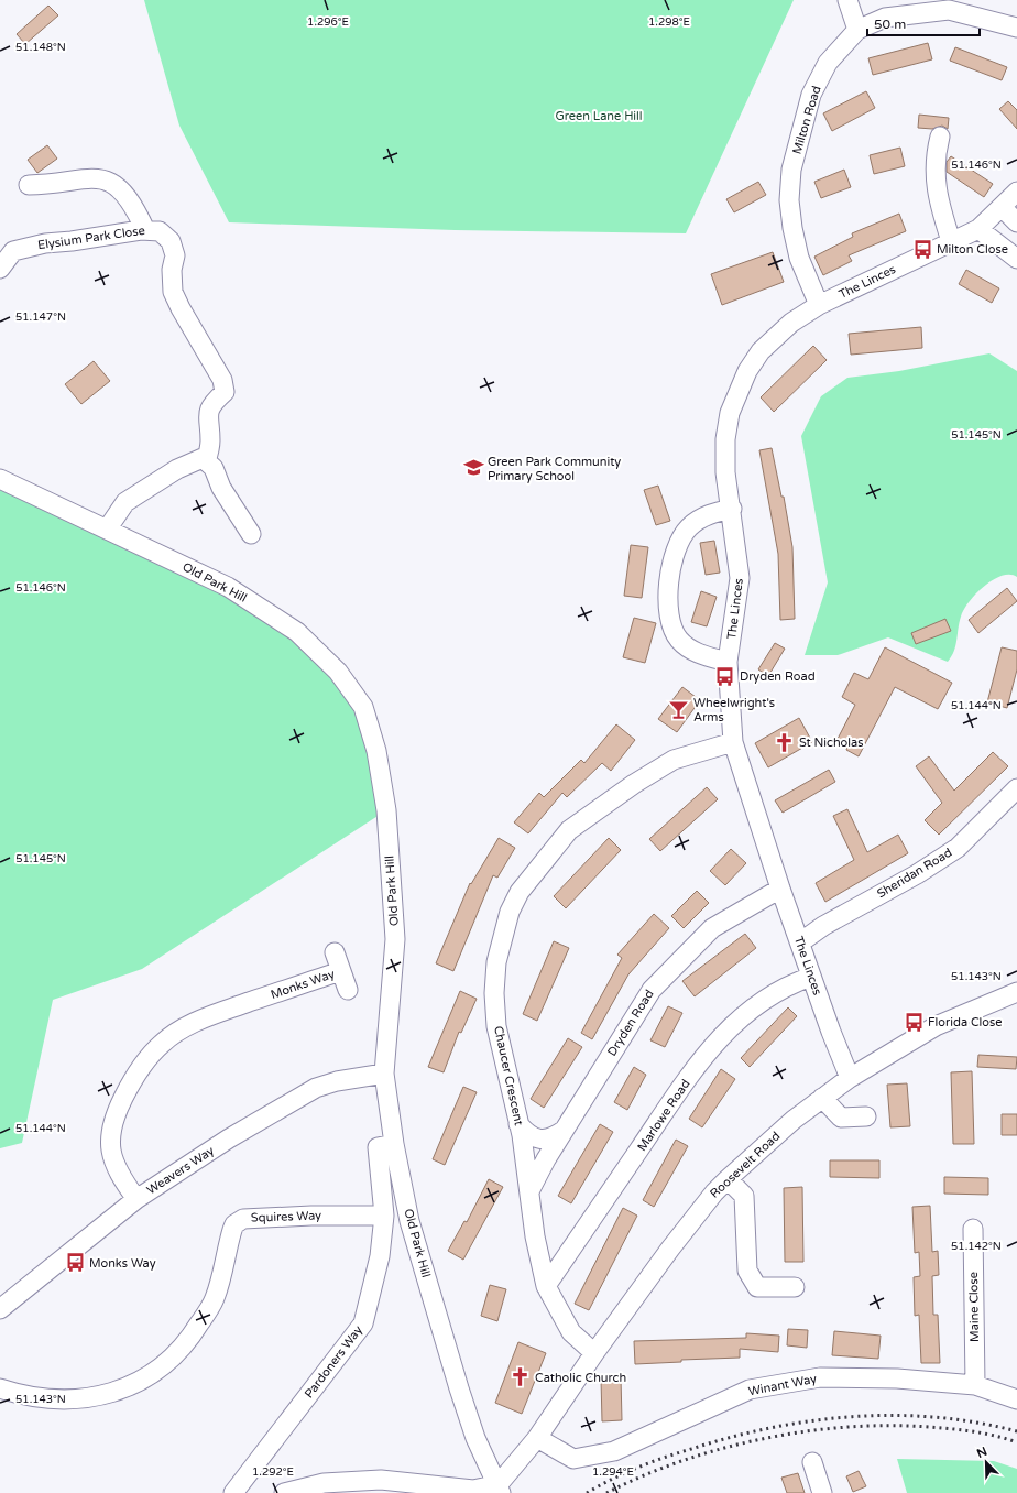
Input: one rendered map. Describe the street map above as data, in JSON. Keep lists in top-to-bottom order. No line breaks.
{"streets":{"street":["Milton Road","Elysium Park Close","The Linces","Old Park Hill","Sheridan Road","Monks Way","Dryden Road","Chaucer Crescent","Marlowe Road","Roosevelt Road","Weavers Way","Squires Way","Maine Close","Pardoners Way","Winant Way"]},"crossings":[["Milton Road","The Linces"],["The Linces","Sheridan Road"],["The Linces","Dryden Road"],["The Linces","Chaucer Crescent"],["The Linces","Marlowe Road"],["The Linces","Roosevelt Road"],["Old Park Hill","Roosevelt Road"],["Old Park Hill","Weavers Way"],["Old Park Hill","Pardoners Way"],["Monks Way","Weavers Way"],["Dryden Road","Chaucer Crescent"],["Chaucer Crescent","Marlowe Road"],["Chaucer Crescent","Roosevelt Road"],["Roosevelt Road","Winant Way"],["Squires Way","Pardoners Way"],["Maine Close","Winant Way"]],"parks":["Green Lane Hill"],"places":{"bus stop":["Milton Close","Dryden Road","Florida Close","Monks Way"],"school or university":["Green Park Community Primary School"],"bar":["Wheelwright's Arms"],"church":["St Nicholas","Catholic Church"]},"scale_bar":"50 m","north":"top left","coordinates":["1.296°E","1.298°E","51.148°N","51.146°N","51.147°N","51.145°N","51.144°N","51.143°N","51.142°N","1.292°E","1.294°E"]}
